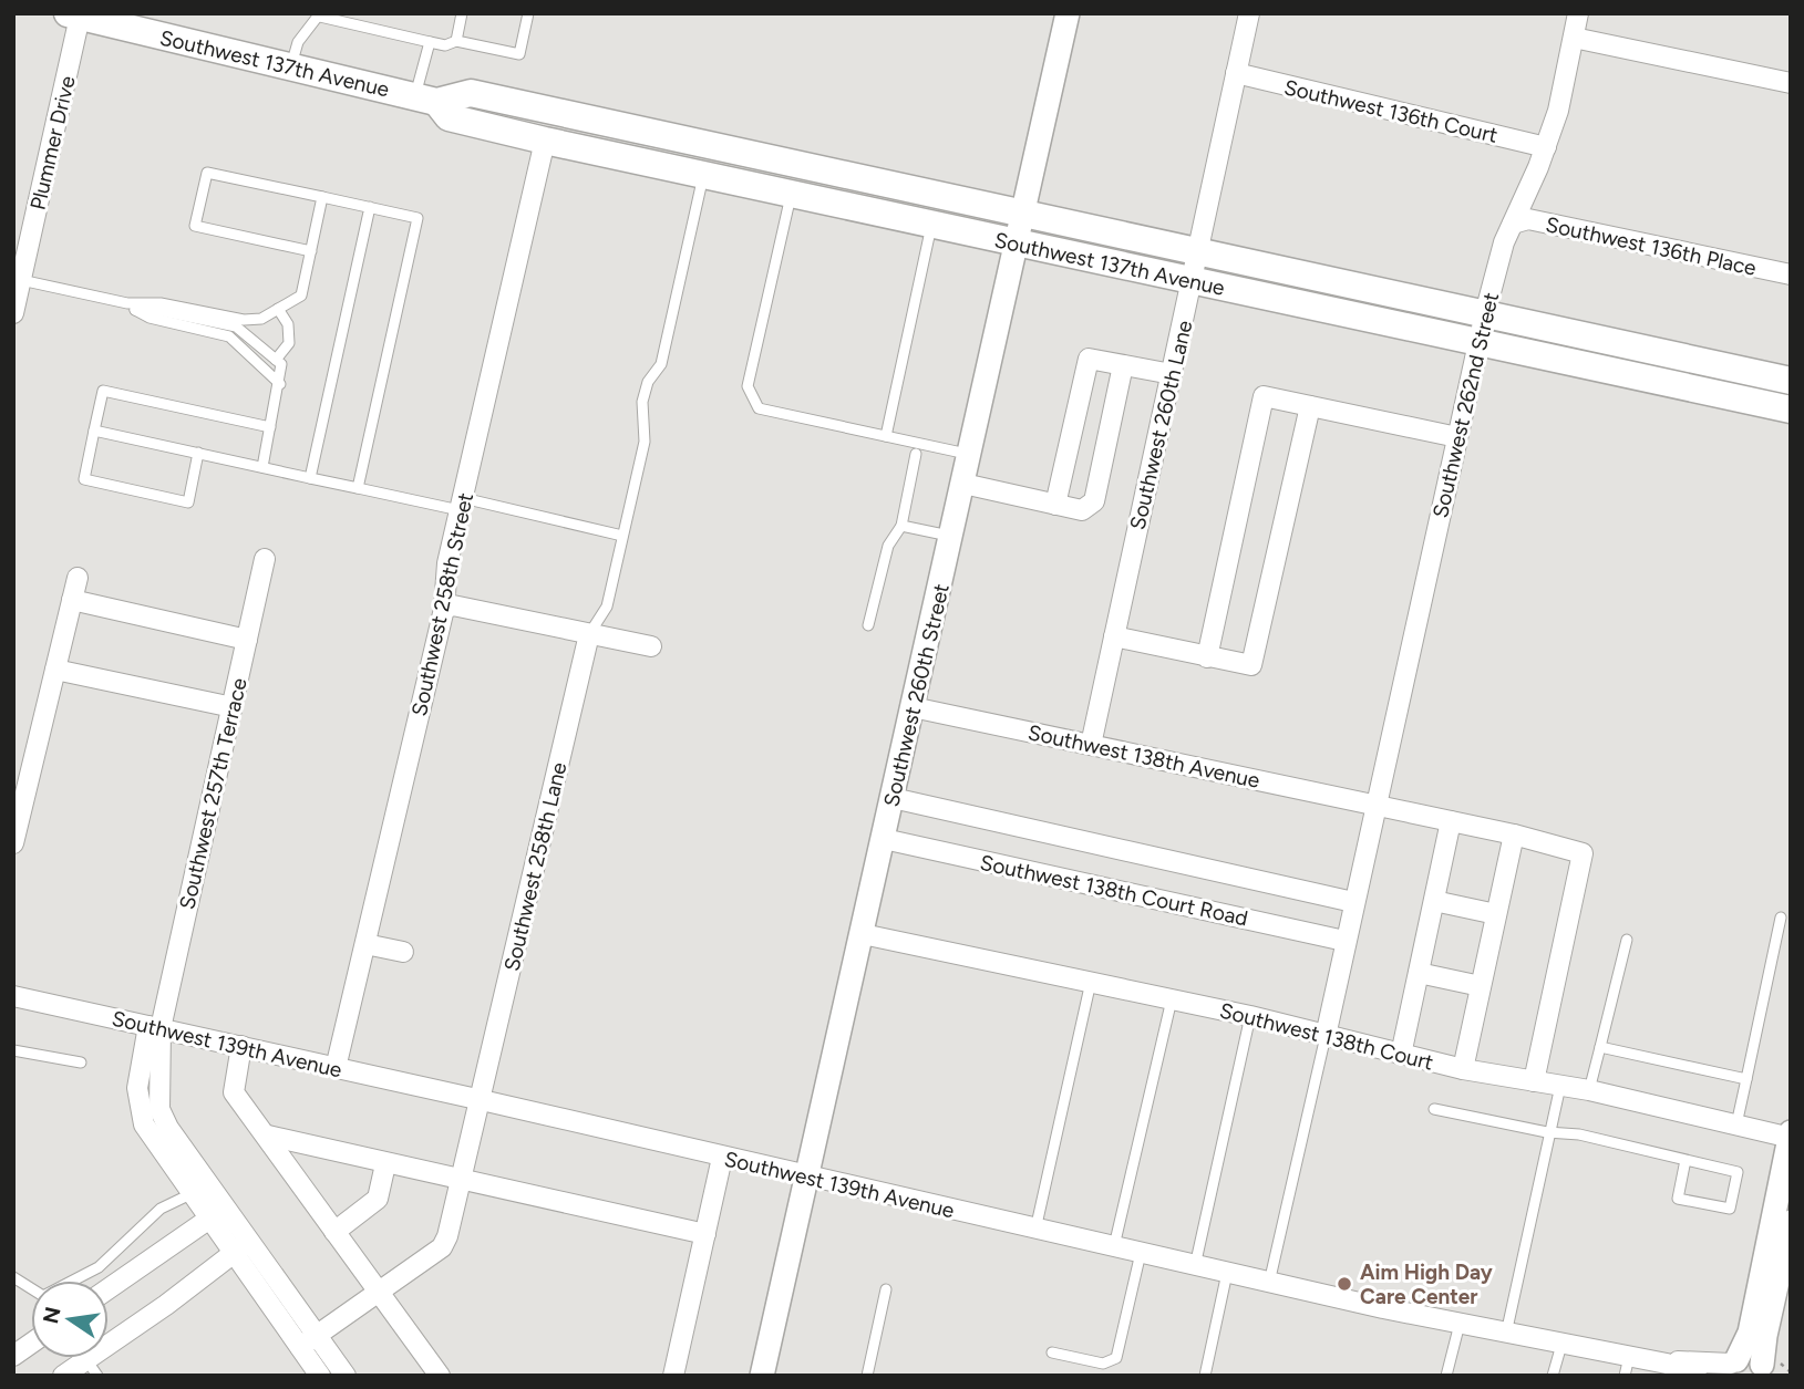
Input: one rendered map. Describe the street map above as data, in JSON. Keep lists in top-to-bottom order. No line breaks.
{"streets":{"main road":["Southwest 137th Avenue"],"street":["Southwest 136th Court","Plummer Drive","Southwest 136th Place","Southwest 262nd Street","Southwest 260th Lane","Southwest 258th Street","Southwest 260th Street","Southwest 138th Avenue","Southwest 257th Terrace","Southwest 258th Lane","Southwest 138th Court Road","Southwest 138th Court","Southwest 139th Avenue"]},"crossings":[["Southwest 137th Avenue","Plummer Drive"],["Southwest 137th Avenue","Southwest 262nd Street"],["Southwest 137th Avenue","Southwest 260th Lane"],["Southwest 137th Avenue","Southwest 258th Street"],["Southwest 137th Avenue","Southwest 260th Street"],["Southwest 136th Court","Southwest 262nd Street"],["Southwest 136th Court","Southwest 260th Lane"],["Southwest 136th Place","Southwest 262nd Street"],["Southwest 262nd Street","Southwest 138th Avenue"],["Southwest 262nd Street","Southwest 138th Court Road"],["Southwest 262nd Street","Southwest 138th Court"],["Southwest 260th Lane","Southwest 138th Avenue"],["Southwest 258th Street","Southwest 139th Avenue"],["Southwest 260th Street","Southwest 138th Avenue"],["Southwest 260th Street","Southwest 138th Court Road"],["Southwest 260th Street","Southwest 138th Court"],["Southwest 260th Street","Southwest 139th Avenue"],["Southwest 138th Avenue","Southwest 138th Court"],["Southwest 257th Terrace","Southwest 139th Avenue"],["Southwest 258th Lane","Southwest 139th Avenue"]],"places":["Aim High Day Care Center"],"north":"left"}
